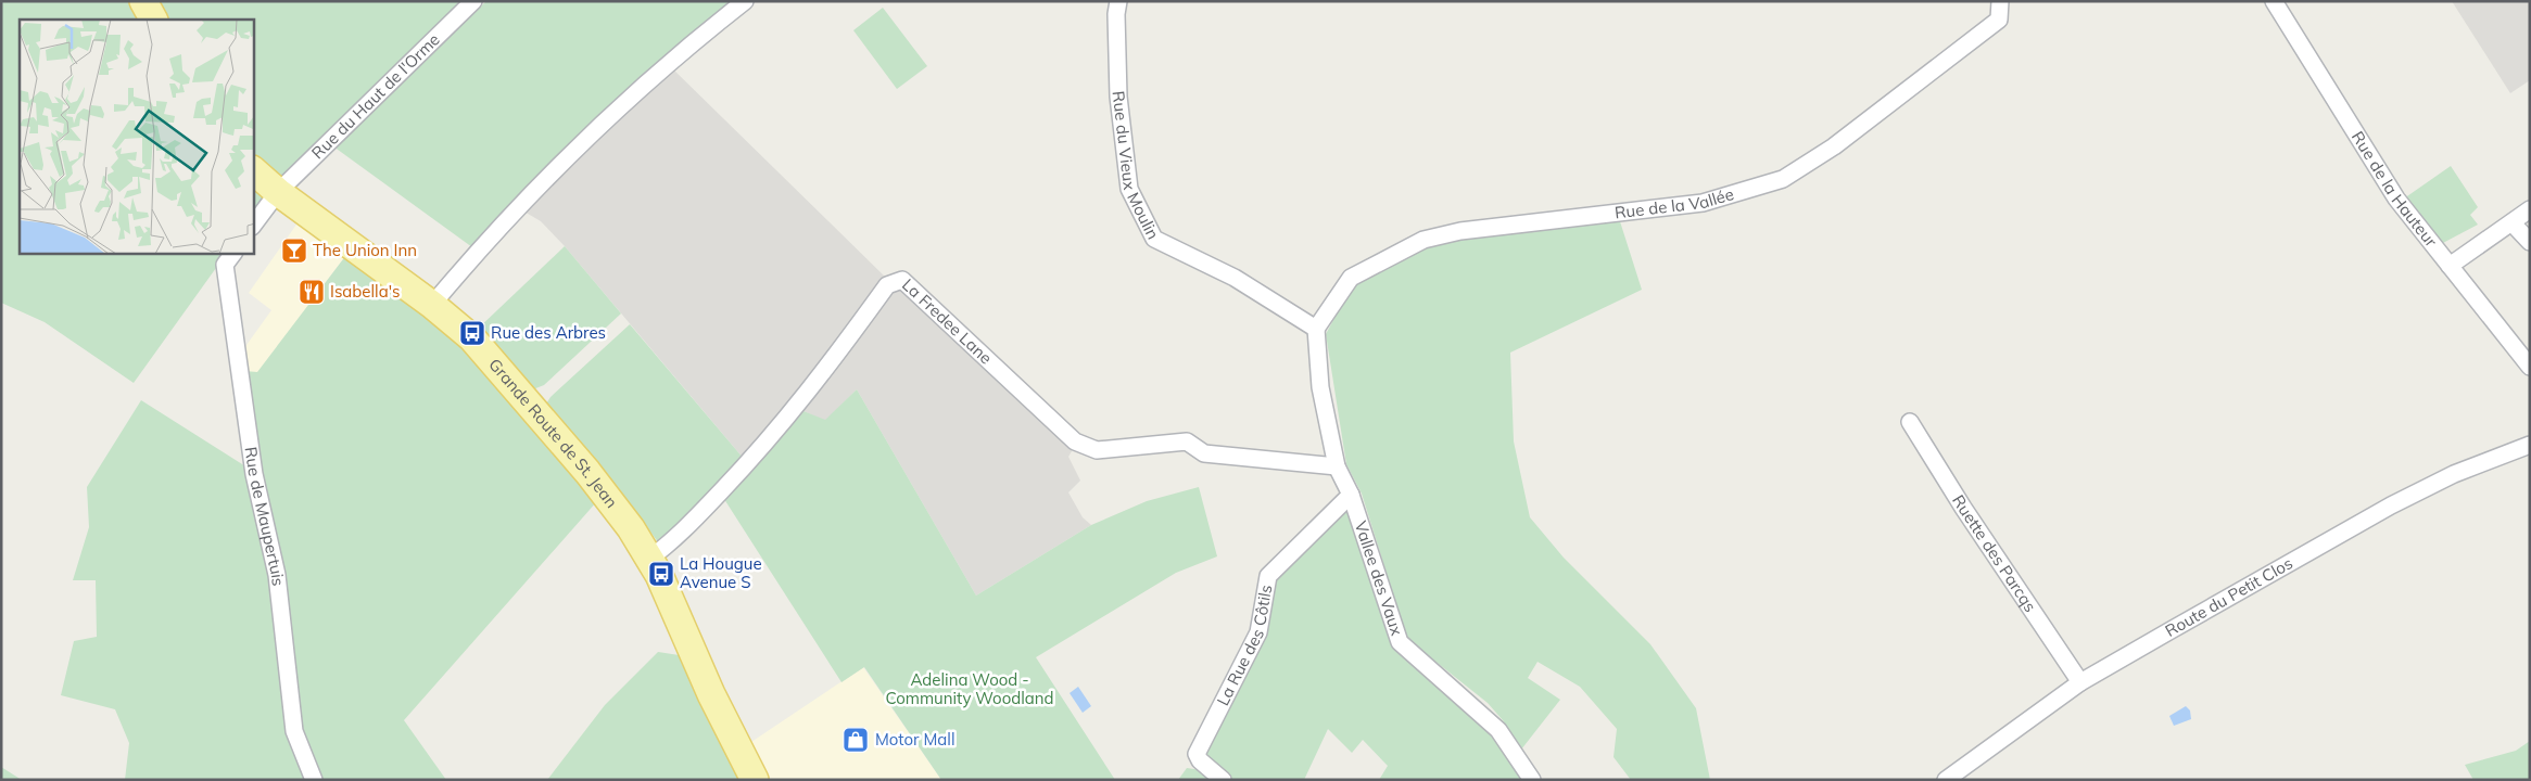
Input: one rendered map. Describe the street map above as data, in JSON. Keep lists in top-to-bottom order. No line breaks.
{"streets":{"main road":["Grande Route de St. Jean"],"street":["Rue du Haut de l'Orme","Rue du Vieux Moulin","Rue de la Hauteur","Rue de la Vallée","La Fredee Lane","Rue de Maupertuis","Ruette des Parcqs","Vallee des Vaux","Route du Petit Clos","La Rue des Côtils"]},"crossings":[["Rue du Haut de l'Orme","Grande Route de St. Jean"],["Rue du Vieux Moulin","Rue de la Vallée"],["Rue du Vieux Moulin","Vallee des Vaux"],["Rue de la Vallée","Vallee des Vaux"],["La Fredee Lane","Grande Route de St. Jean"],["La Fredee Lane","Vallee des Vaux"],["Ruette des Parcqs","Route du Petit Clos"],["Vallee des Vaux","La Rue des Côtils"]],"parks":["Adelina Wood - Community Woodland"],"places":{"bar":["The Union Inn"],"restaurant":["Isabella's"],"bus stop":["Rue des Arbres","La Hougue Avenue S"],"shop":["Motor Mall"]}}
